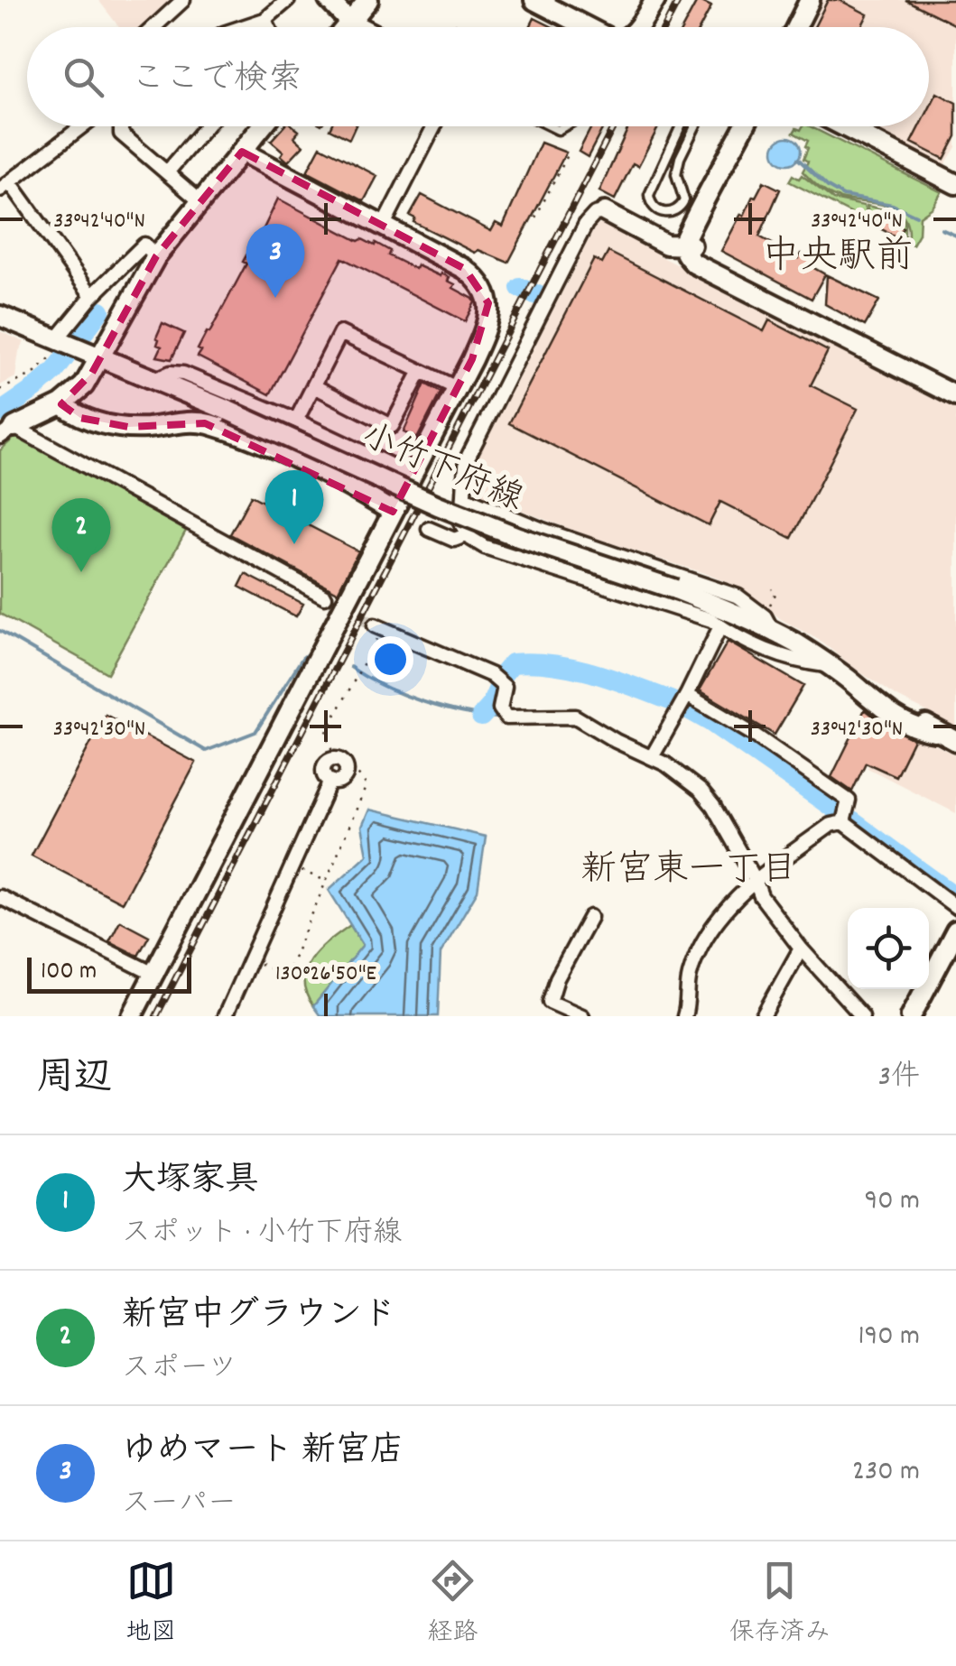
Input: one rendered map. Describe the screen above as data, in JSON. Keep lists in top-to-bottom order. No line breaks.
{"streets":{"street":["小竹下府線"]},"districts":["中央駅前","新宮東一丁目"],"scale_bar":"100 m","page":{"search":"ここで検索","pins":["3","1","2"],"scale":"100 m","heading":["周辺","3件"],"list":[{"mark":"1","name":"大塚家具","note":"スポット · 小竹下府線","value":"90 m"},{"mark":"2","name":"新宮中グラウンド","note":"スポーツ","value":"190 m"},{"mark":"3","name":"ゆめマート 新宮店","note":"スーパー","value":"230 m"}],"nav":["地図","経路","保存済み"]},"coordinates":["33°42'40\"N","33°42'30\"N","130°26'50\"E"]}
